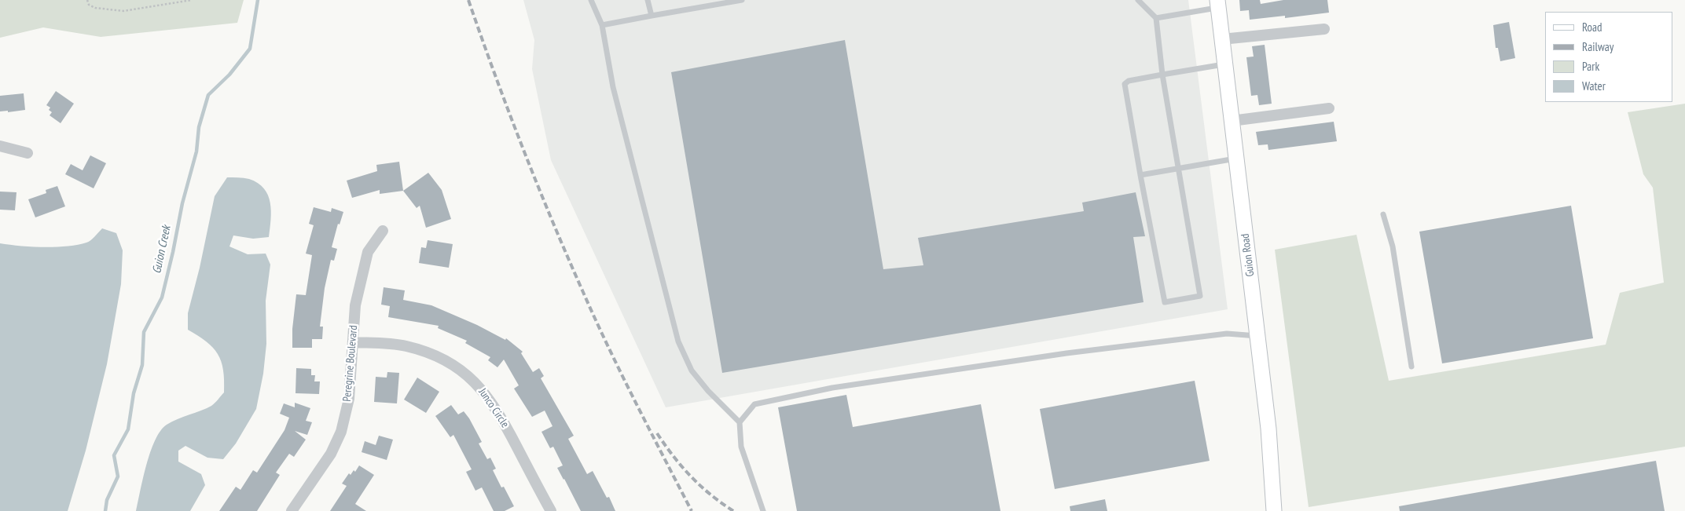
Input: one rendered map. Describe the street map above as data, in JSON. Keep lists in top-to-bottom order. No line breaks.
{"streets":{"street":["Guion Road","Peregrine Boulevard","Junco Circle"]},"crossings":[["Peregrine Boulevard","Junco Circle"]],"water":["Guion Creek"],"legend":["Road","Railway","Park","Water"]}
